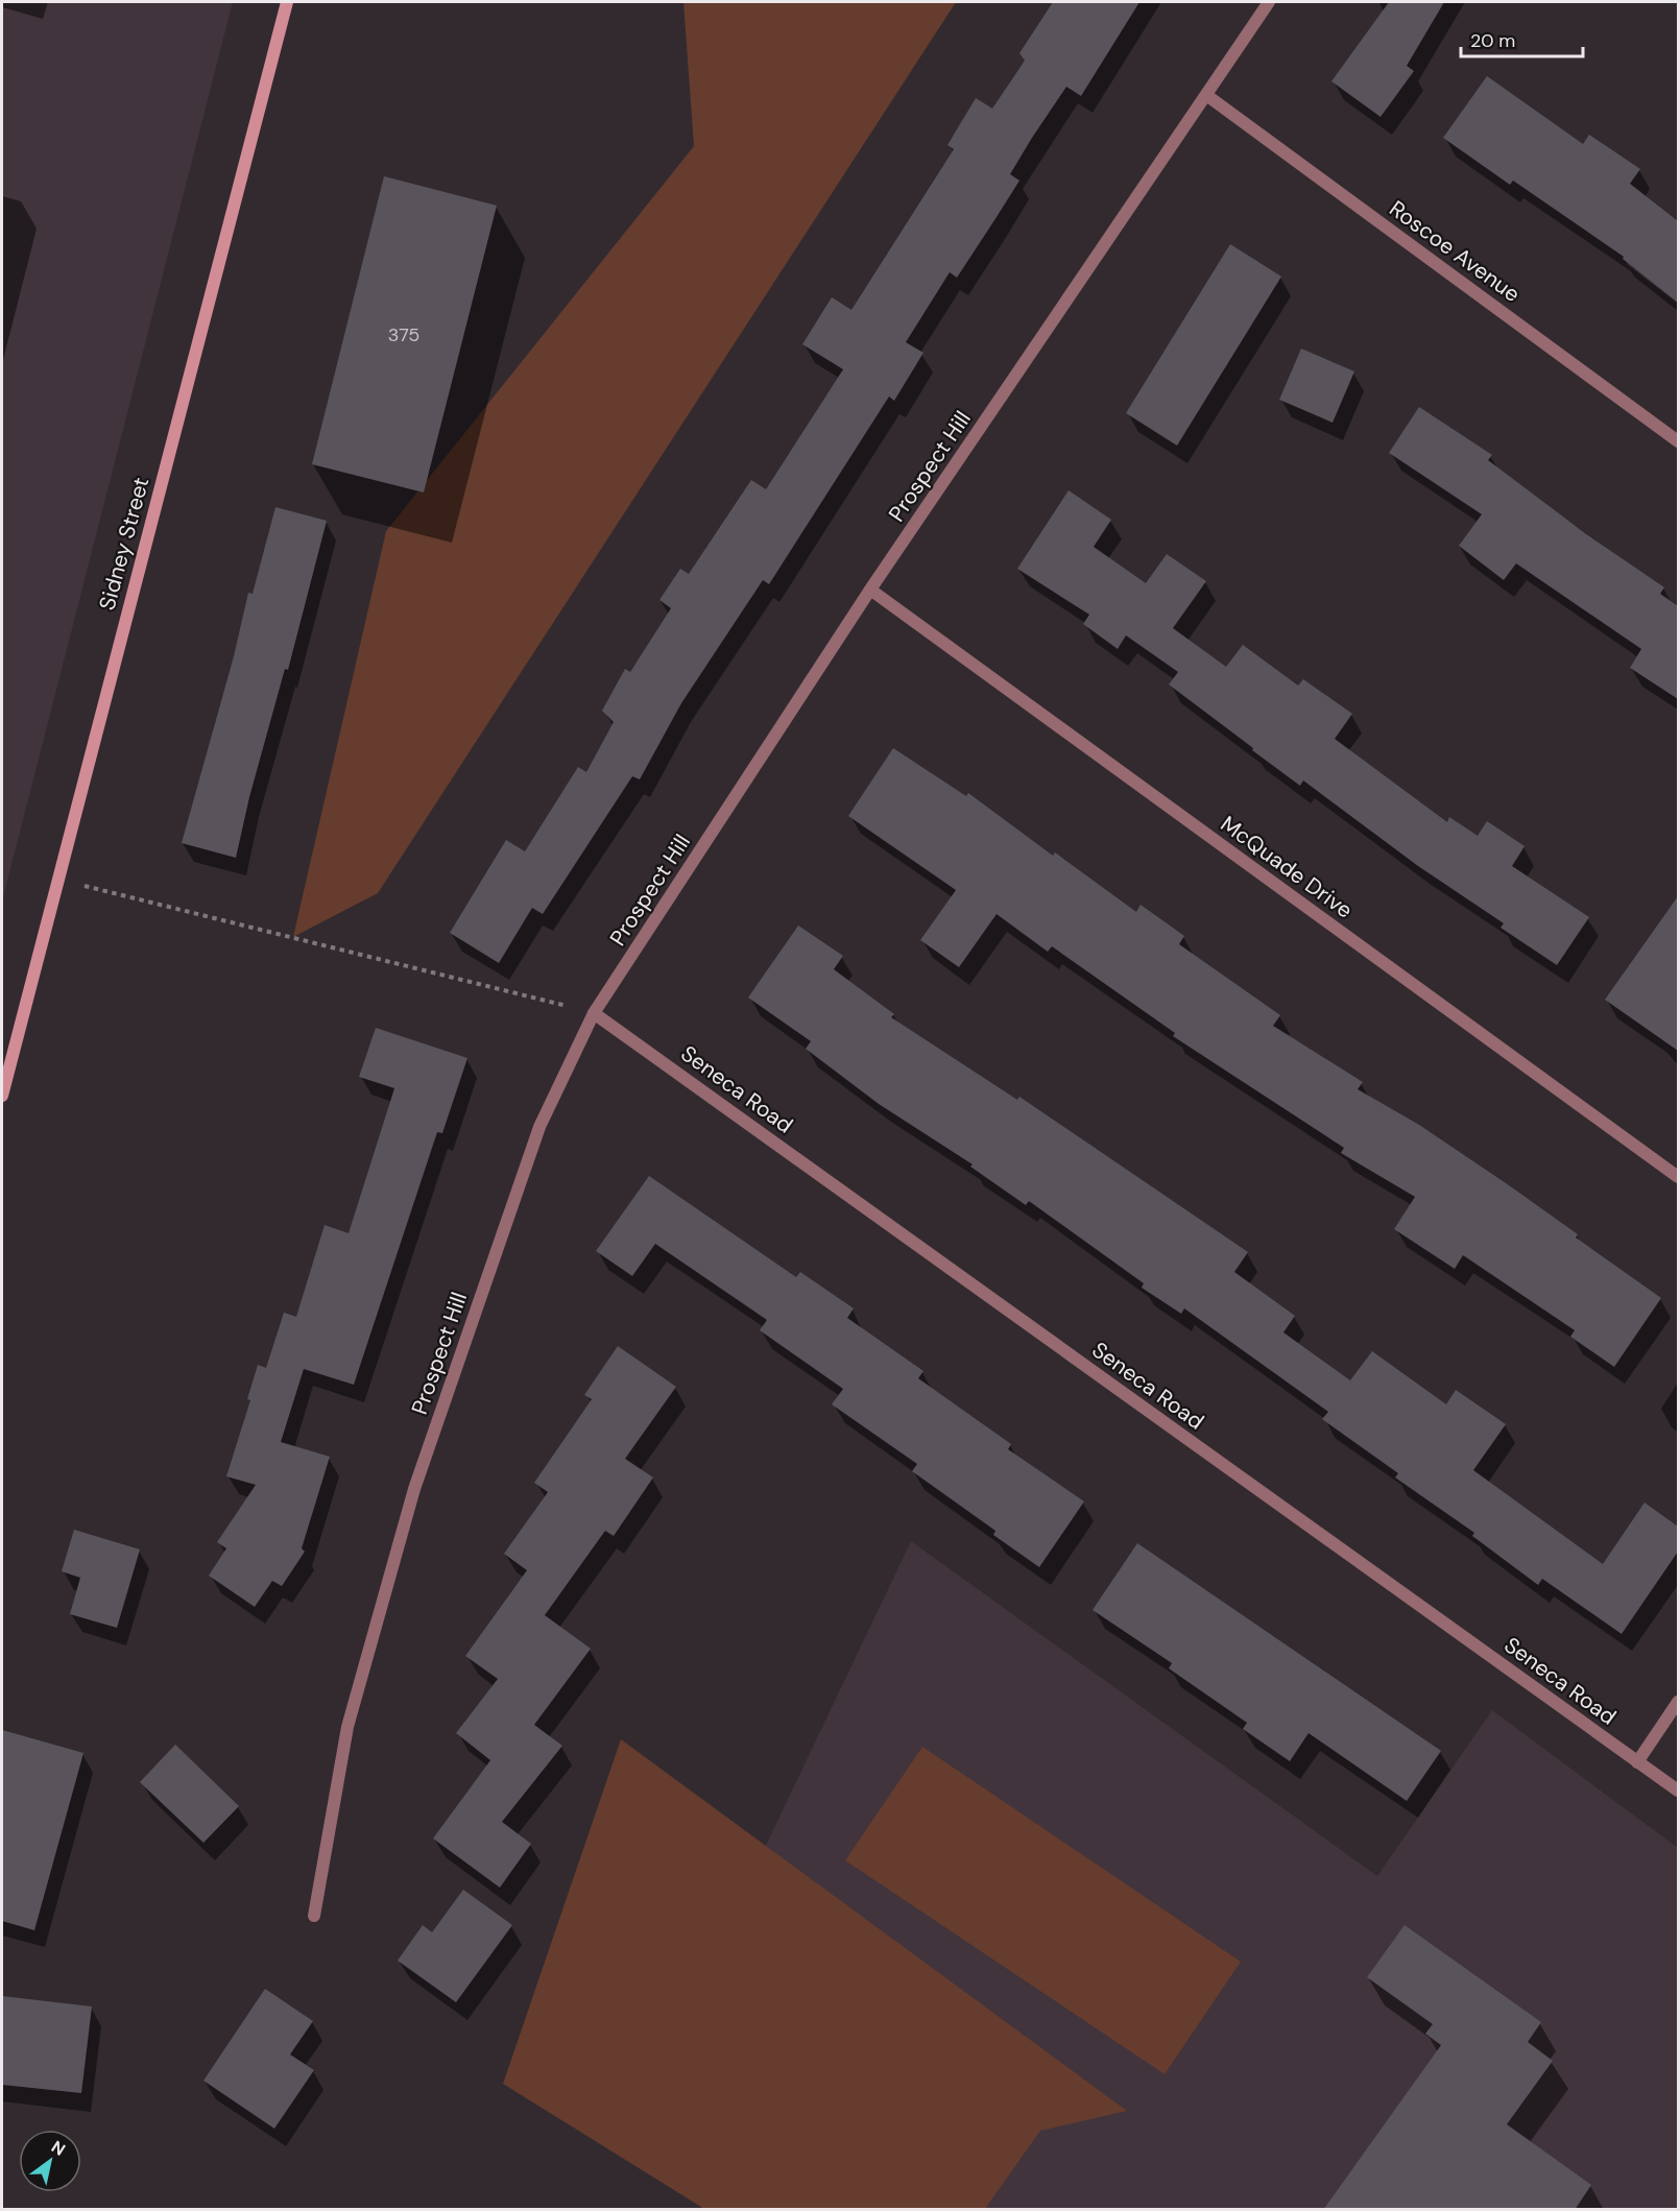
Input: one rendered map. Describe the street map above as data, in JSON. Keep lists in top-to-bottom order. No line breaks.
{"streets":{"main road":["Sidney Street"],"street":["Roscoe Avenue","Prospect Hill","McQuade Drive","Seneca Road"]},"crossings":[["Roscoe Avenue","Prospect Hill"],["Prospect Hill","McQuade Drive"],["Prospect Hill","Seneca Road"]],"house_numbers":["375"],"scale_bar":"20 m","north":"top right"}
